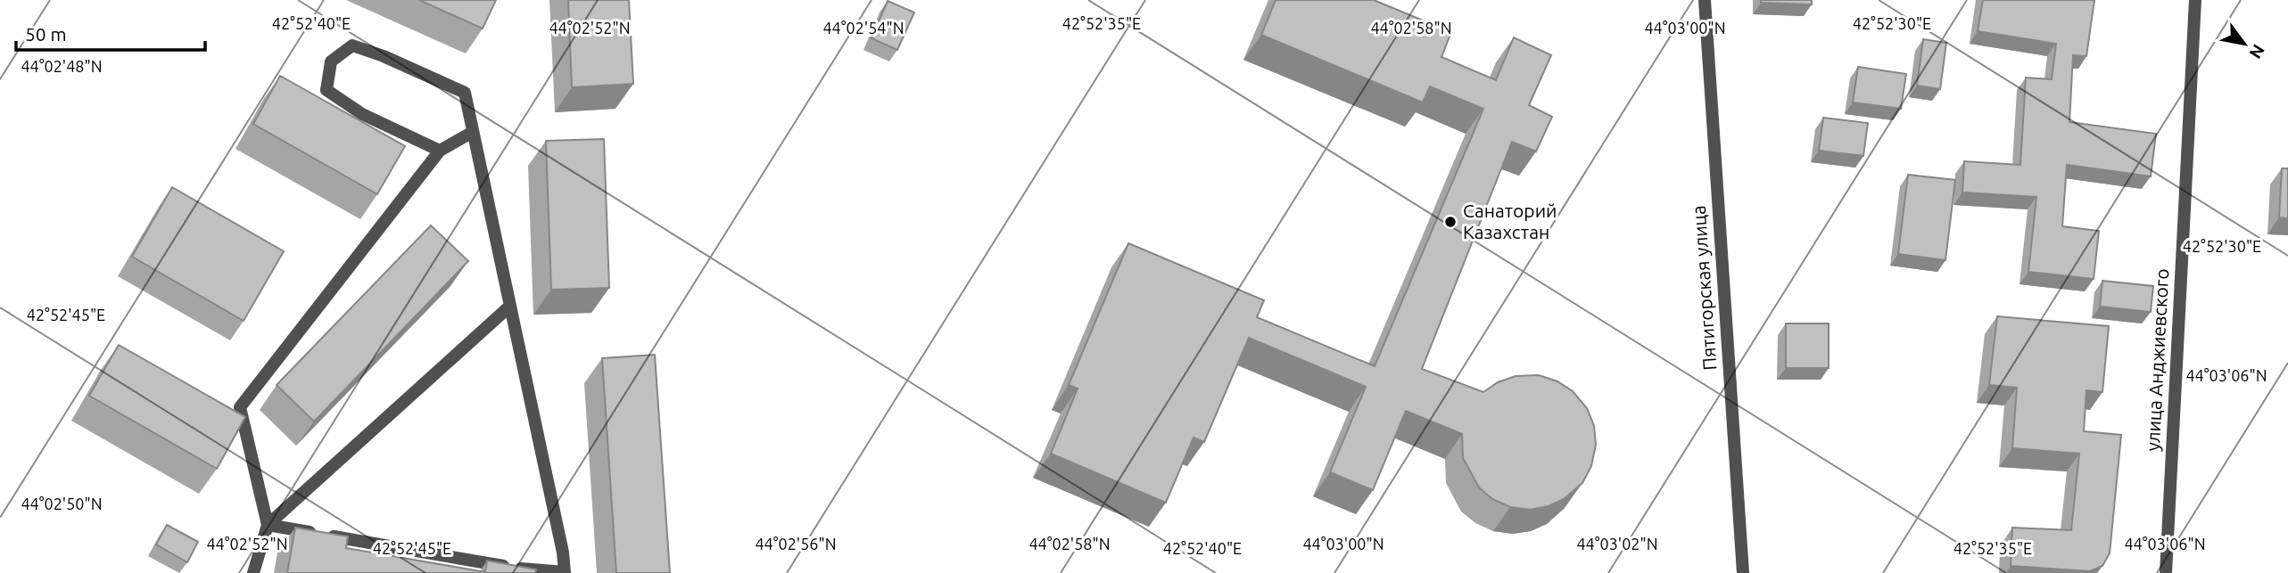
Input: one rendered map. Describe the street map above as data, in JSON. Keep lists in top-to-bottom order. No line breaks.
{"streets":{"street":["Пятигорская улица","улица Анджиевского"]},"places":["Санаторий Казахстан"],"scale_bar":"50 m","north":"bottom right","coordinates":["42°52'30\"E","42°52'40\"E","42°52'35\"E","44°02'52\"N","44°02'54\"N","44°02'58\"N","44°03'00\"N","44°02'48\"N","42°52'45\"E","44°03'06\"N","44°02'50\"N","44°02'56\"N","44°03'02\"N"]}
